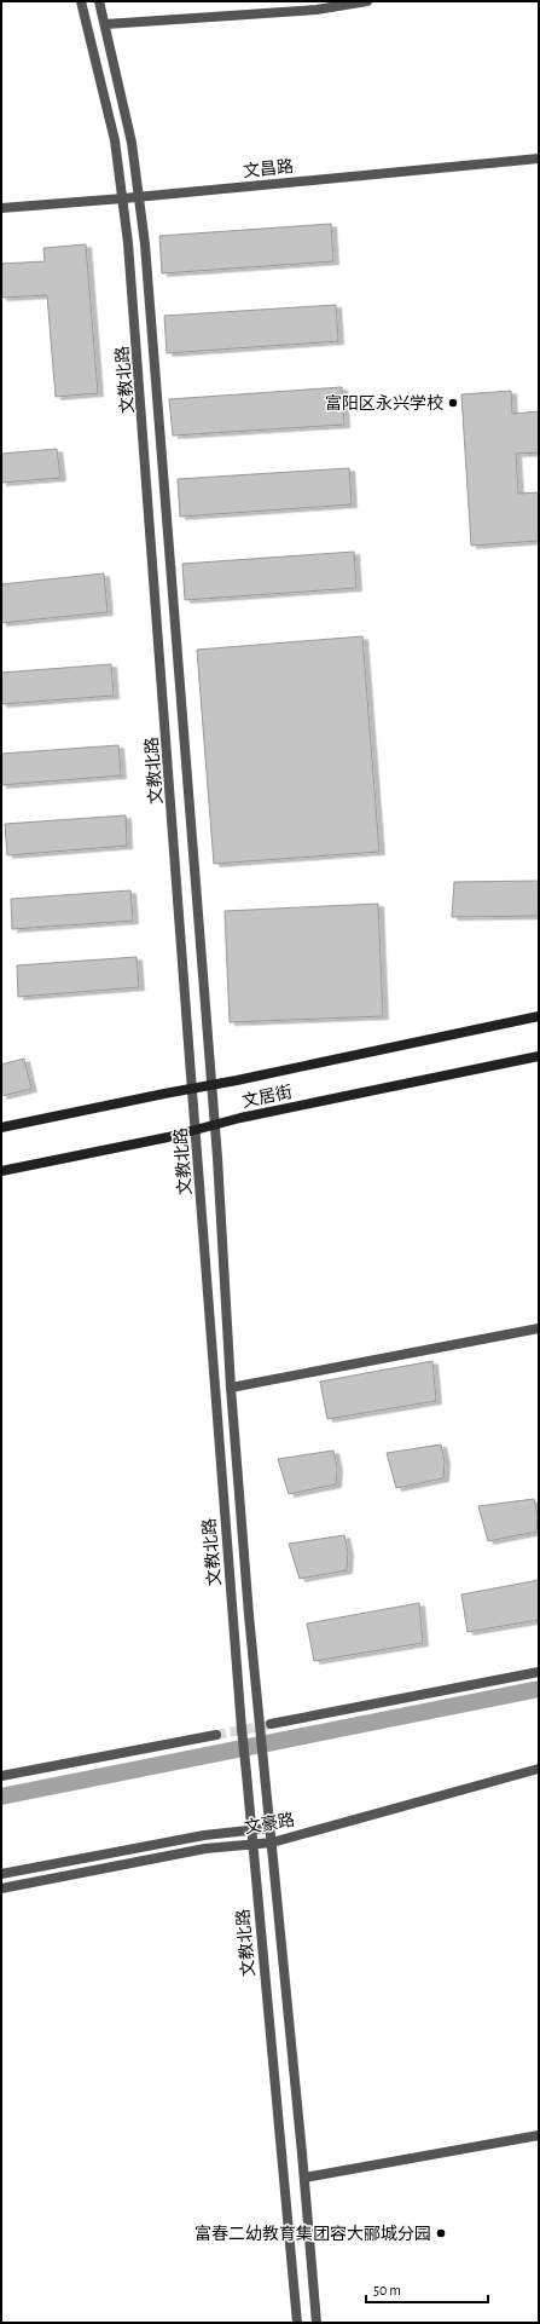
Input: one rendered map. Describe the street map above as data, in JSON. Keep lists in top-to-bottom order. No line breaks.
{"streets":{"main road":["文居街"],"street":["文昌路","文教北路","文豪路"]},"crossings":[["文昌路","文教北路"],["文教北路","文居街"],["文教北路","文豪路"]],"places":["富阳区永兴学校","富春二幼教育集团容大郦城分园"],"scale_bar":"50 m"}
